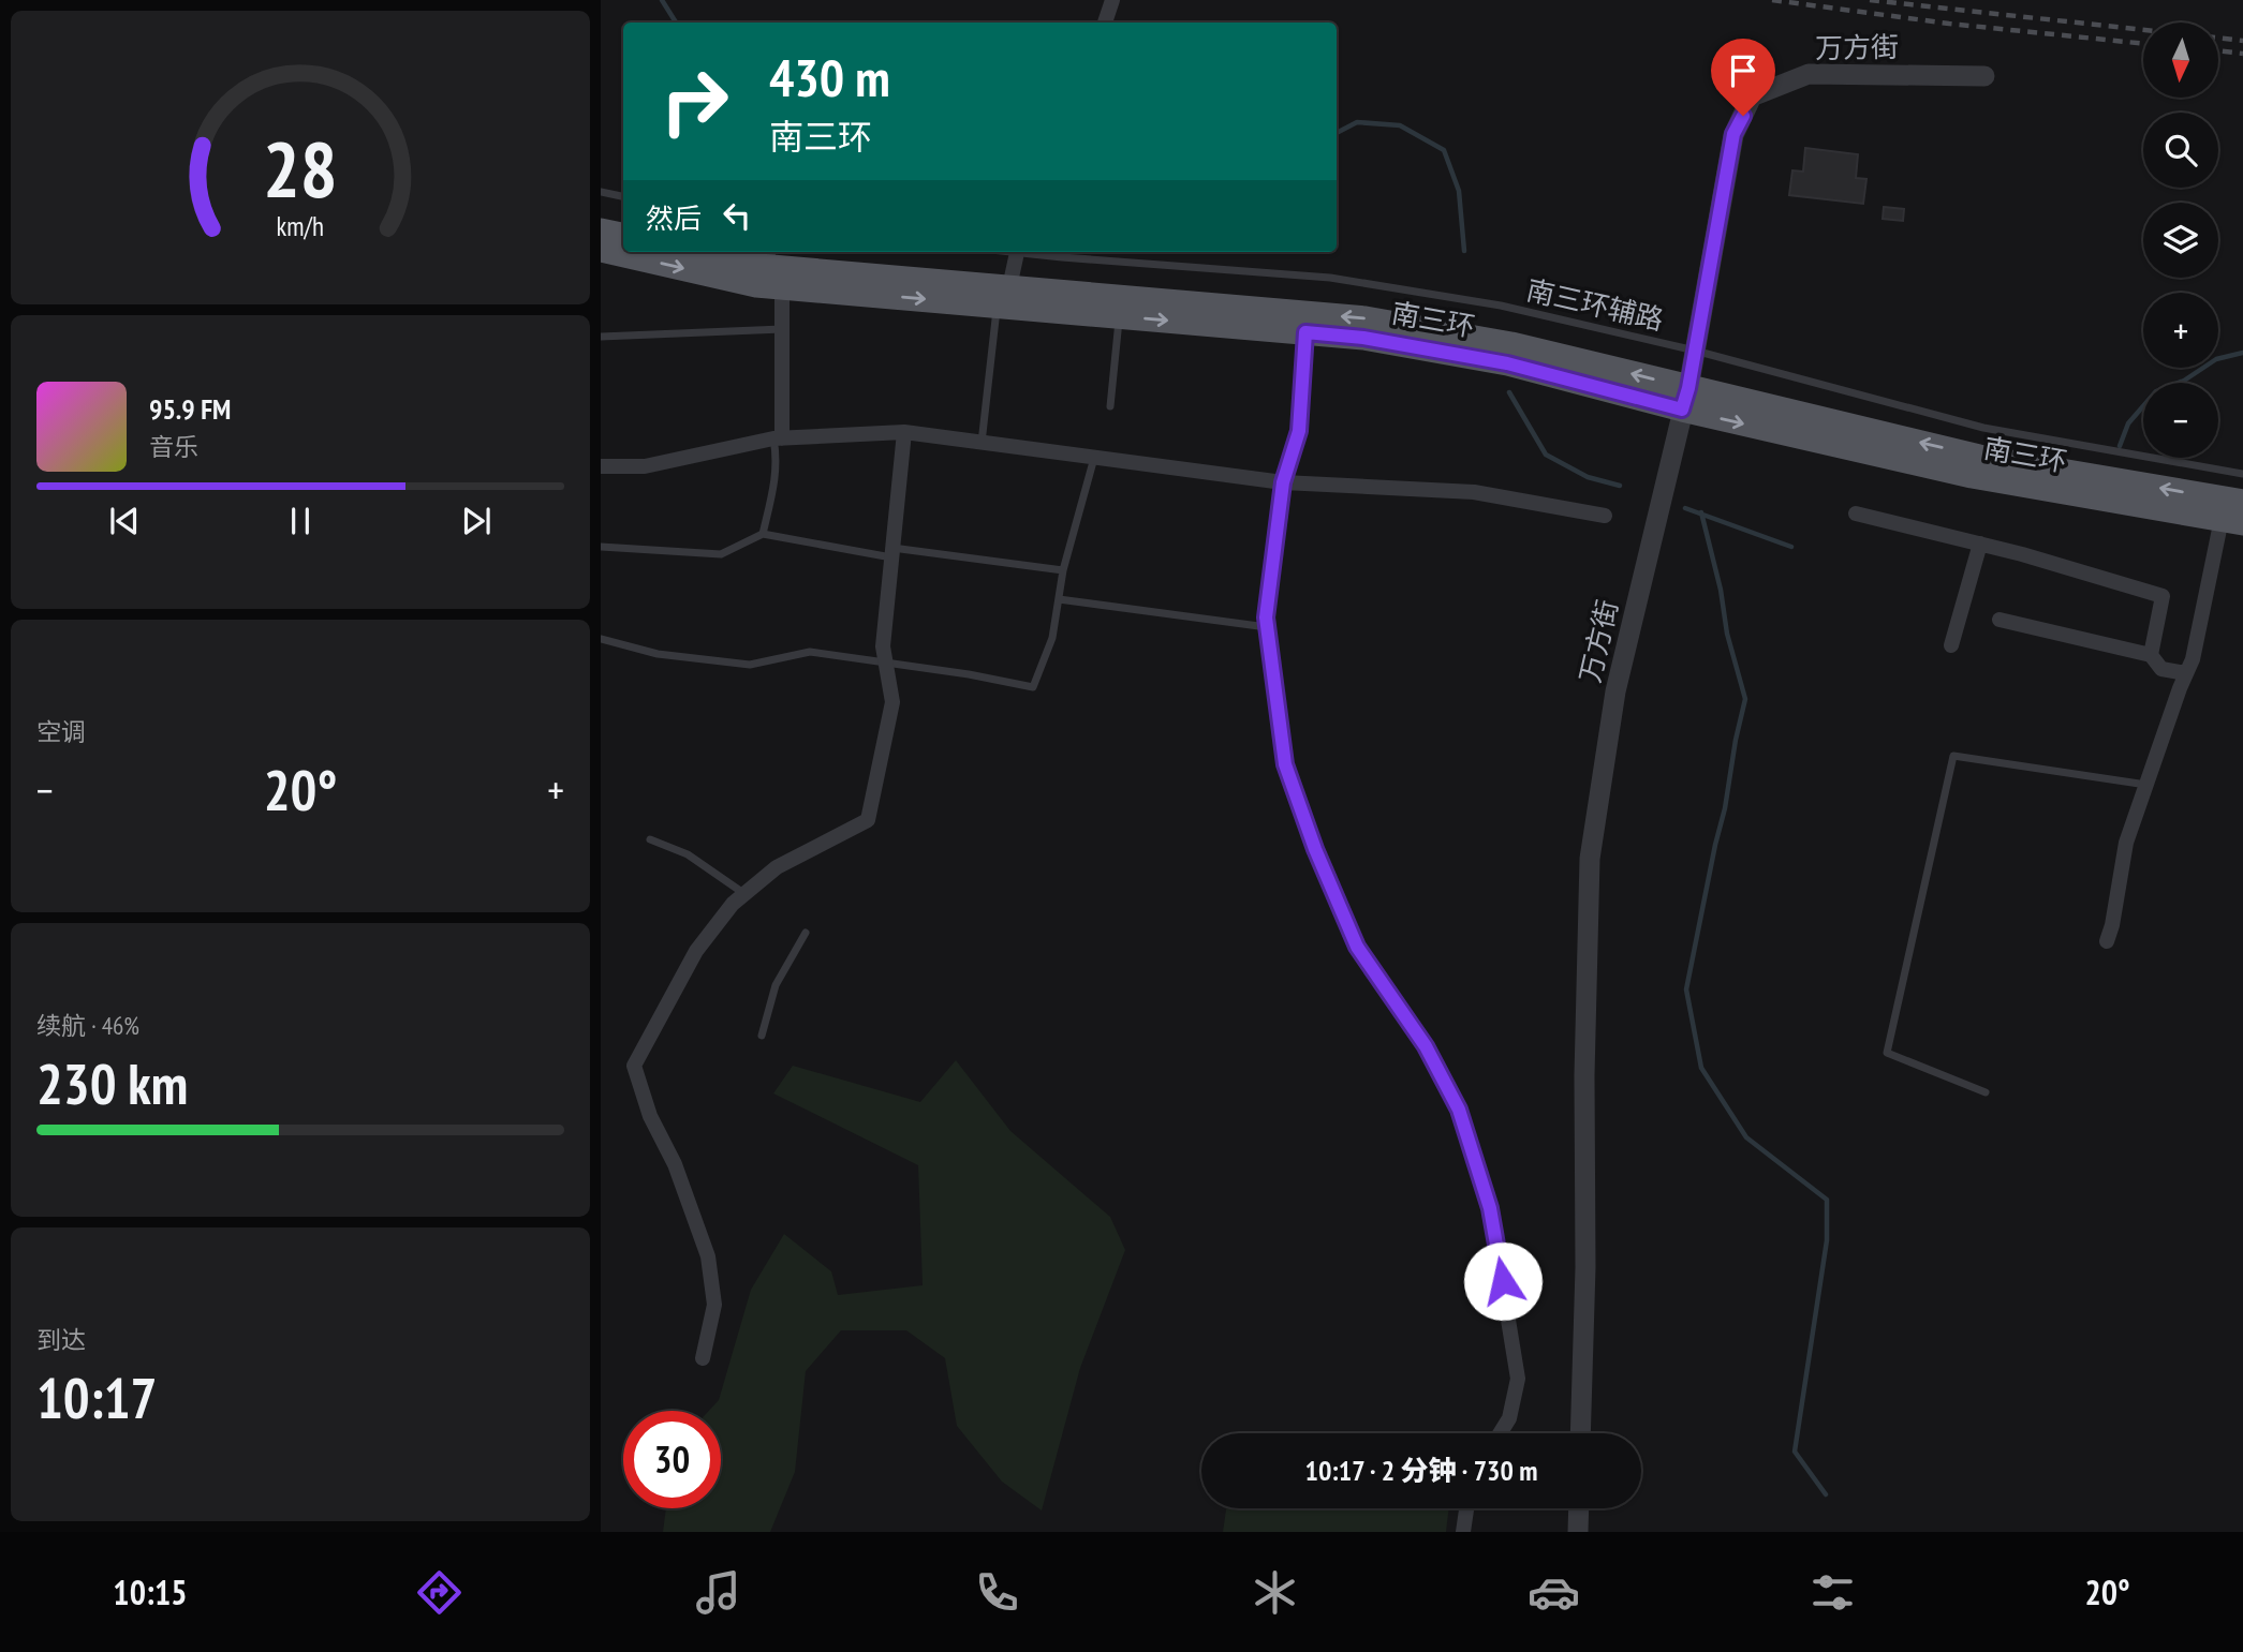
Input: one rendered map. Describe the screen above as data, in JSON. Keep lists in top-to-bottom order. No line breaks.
{"streets":{"main road":["南三环"],"street":["万方街"],"lane":["南三环辅路"]},"crossings":[["万方街","南三环辅路"],["万方街","南三环"]],"north":"bottom","page":{"map_buttons":["+","−"],"turn":["430 m","南三环"],"then":"然后","song":["95.9 FM","音乐"],"tile":["空调",["续航 · 46%","230 km"],["到达","10:17"]],"heat":["−","20°","+"],"limit":"30","trip":"10:17 · 2 分钟 · 730 m","tabs":["10:15","20°"],"gauge":["28","km/h"]}}
